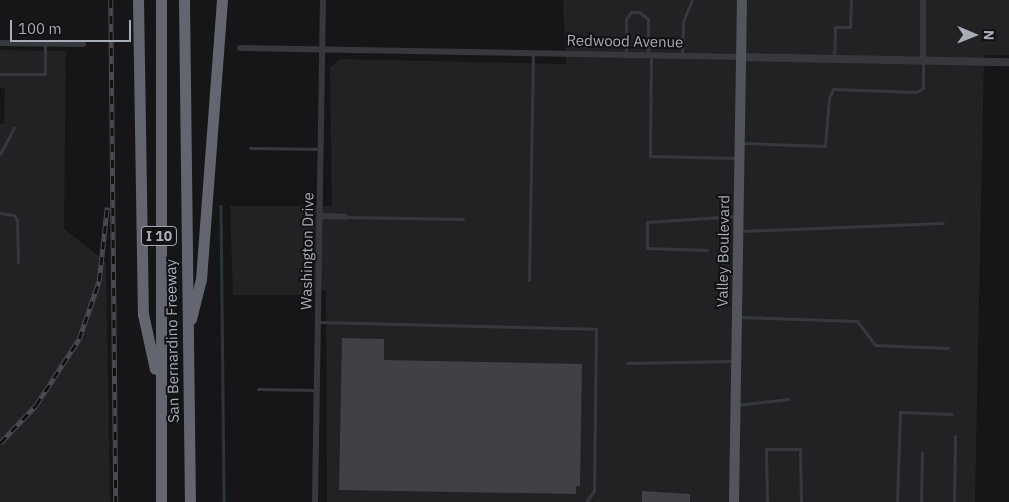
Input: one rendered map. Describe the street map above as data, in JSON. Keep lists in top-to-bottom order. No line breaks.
{"streets":{"highway":["I 10","San Bernardino Freeway"],"main road":["Valley Boulevard"],"street":["Redwood Avenue","Washington Drive"]},"crossings":[["Redwood Avenue","Washington Drive"],["Redwood Avenue","Valley Boulevard"]],"scale_bar":"100 m","north":"right"}
